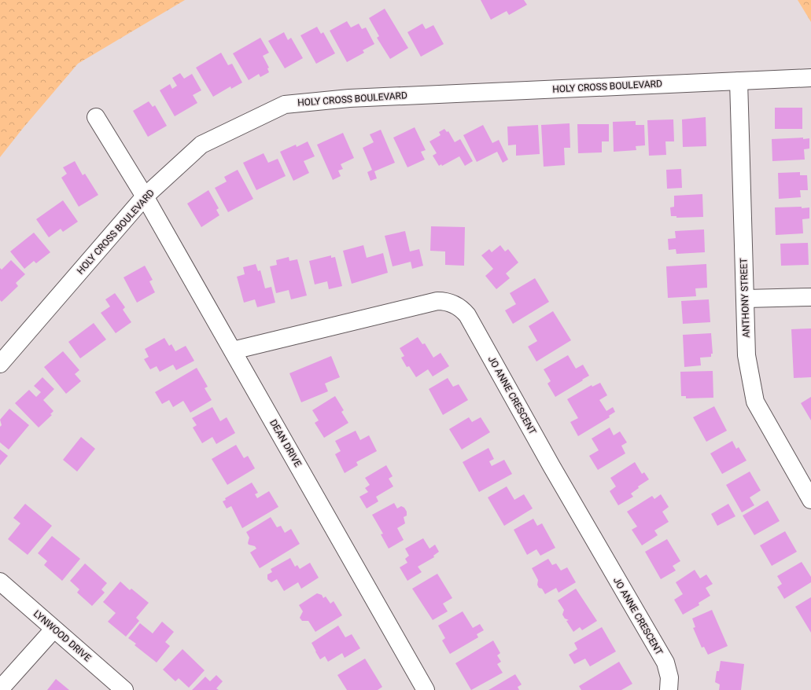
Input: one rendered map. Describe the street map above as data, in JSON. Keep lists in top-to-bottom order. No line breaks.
{"streets":{"street":["HOLY CROSS BOULEVARD","ANTHONY STREET","JO ANNE CRESCENT","DEAN DRIVE","LYNWOOD DRIVE"]},"crossings":[["HOLY CROSS BOULEVARD","ANTHONY STREET"],["HOLY CROSS BOULEVARD","DEAN DRIVE"],["JO ANNE CRESCENT","DEAN DRIVE"]]}
